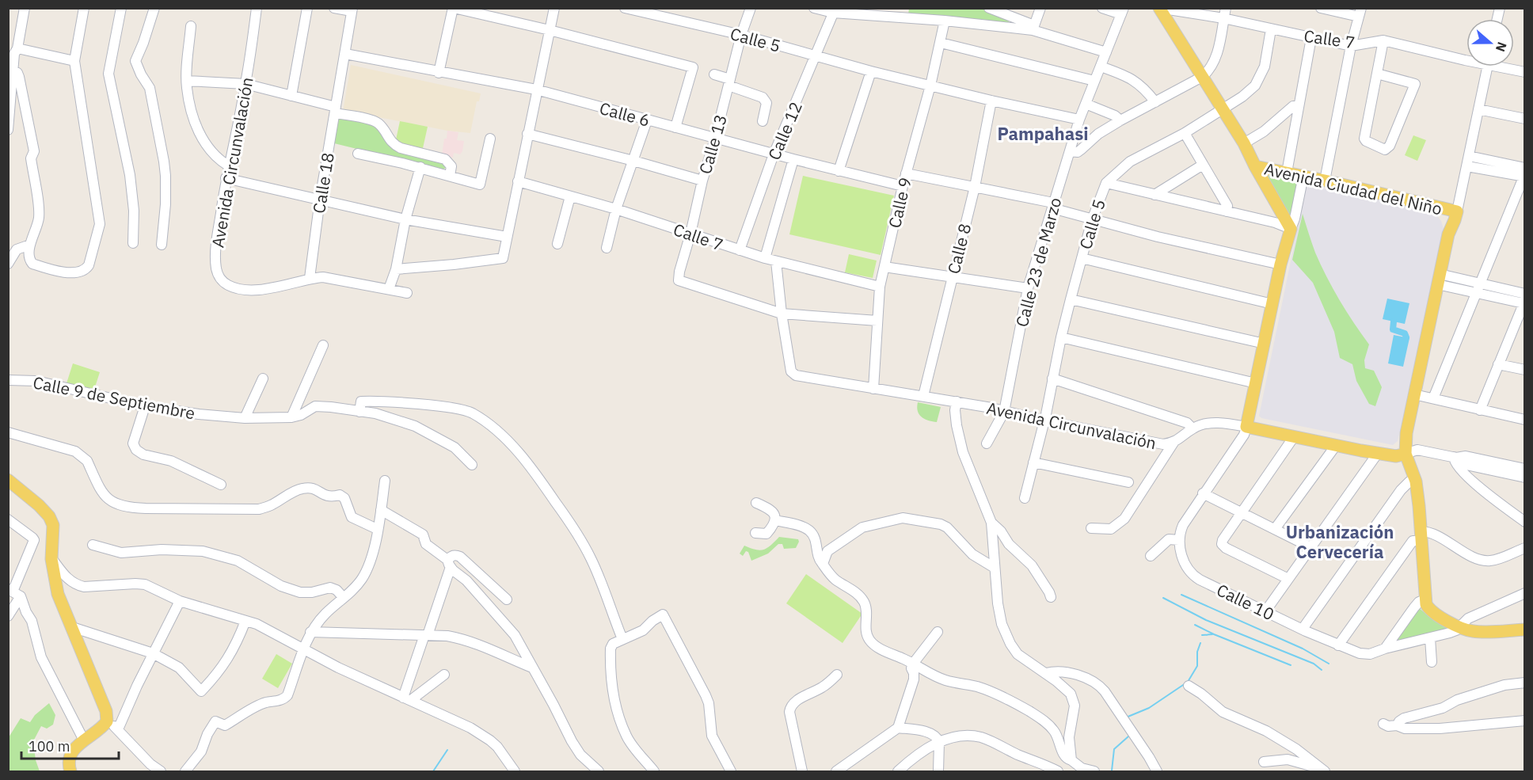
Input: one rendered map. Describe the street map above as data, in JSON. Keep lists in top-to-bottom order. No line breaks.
{"streets":{"main road":["Avenida Circunvalación","Avenida Ciudad del Niño"],"street":["Calle 7","Calle 5","Calle 6","Calle 12","Calle 13","Calle 18","Calle 9","Calle 8","Calle 23 de Marzo","Calle 9 de Septiembre","Calle 10"]},"crossings":[["Calle 7","Calle 5"],["Calle 7","Calle 12"],["Calle 7","Calle 13"],["Calle 7","Avenida Ciudad del Niño"],["Calle 7","Calle 9"],["Calle 5","Calle 12"],["Calle 5","Calle 13"],["Calle 5","Avenida Circunvalación"],["Calle 5","Avenida Ciudad del Niño"],["Calle 5","Calle 9"],["Calle 5","Calle 8"],["Calle 5","Calle 23 de Marzo"],["Calle 6","Calle 12"],["Calle 6","Calle 13"],["Calle 6","Calle 18"],["Calle 6","Calle 9"],["Calle 13","Avenida Circunvalación"],["Avenida Circunvalación","Calle 18"],["Avenida Circunvalación","Avenida Ciudad del Niño"],["Avenida Circunvalación","Calle 9"],["Avenida Circunvalación","Calle 8"],["Avenida Circunvalación","Calle 23 de Marzo"]],"districts":["Pampahasi","Urbanización Cervecería"],"scale_bar":"100 m","north":"right"}
